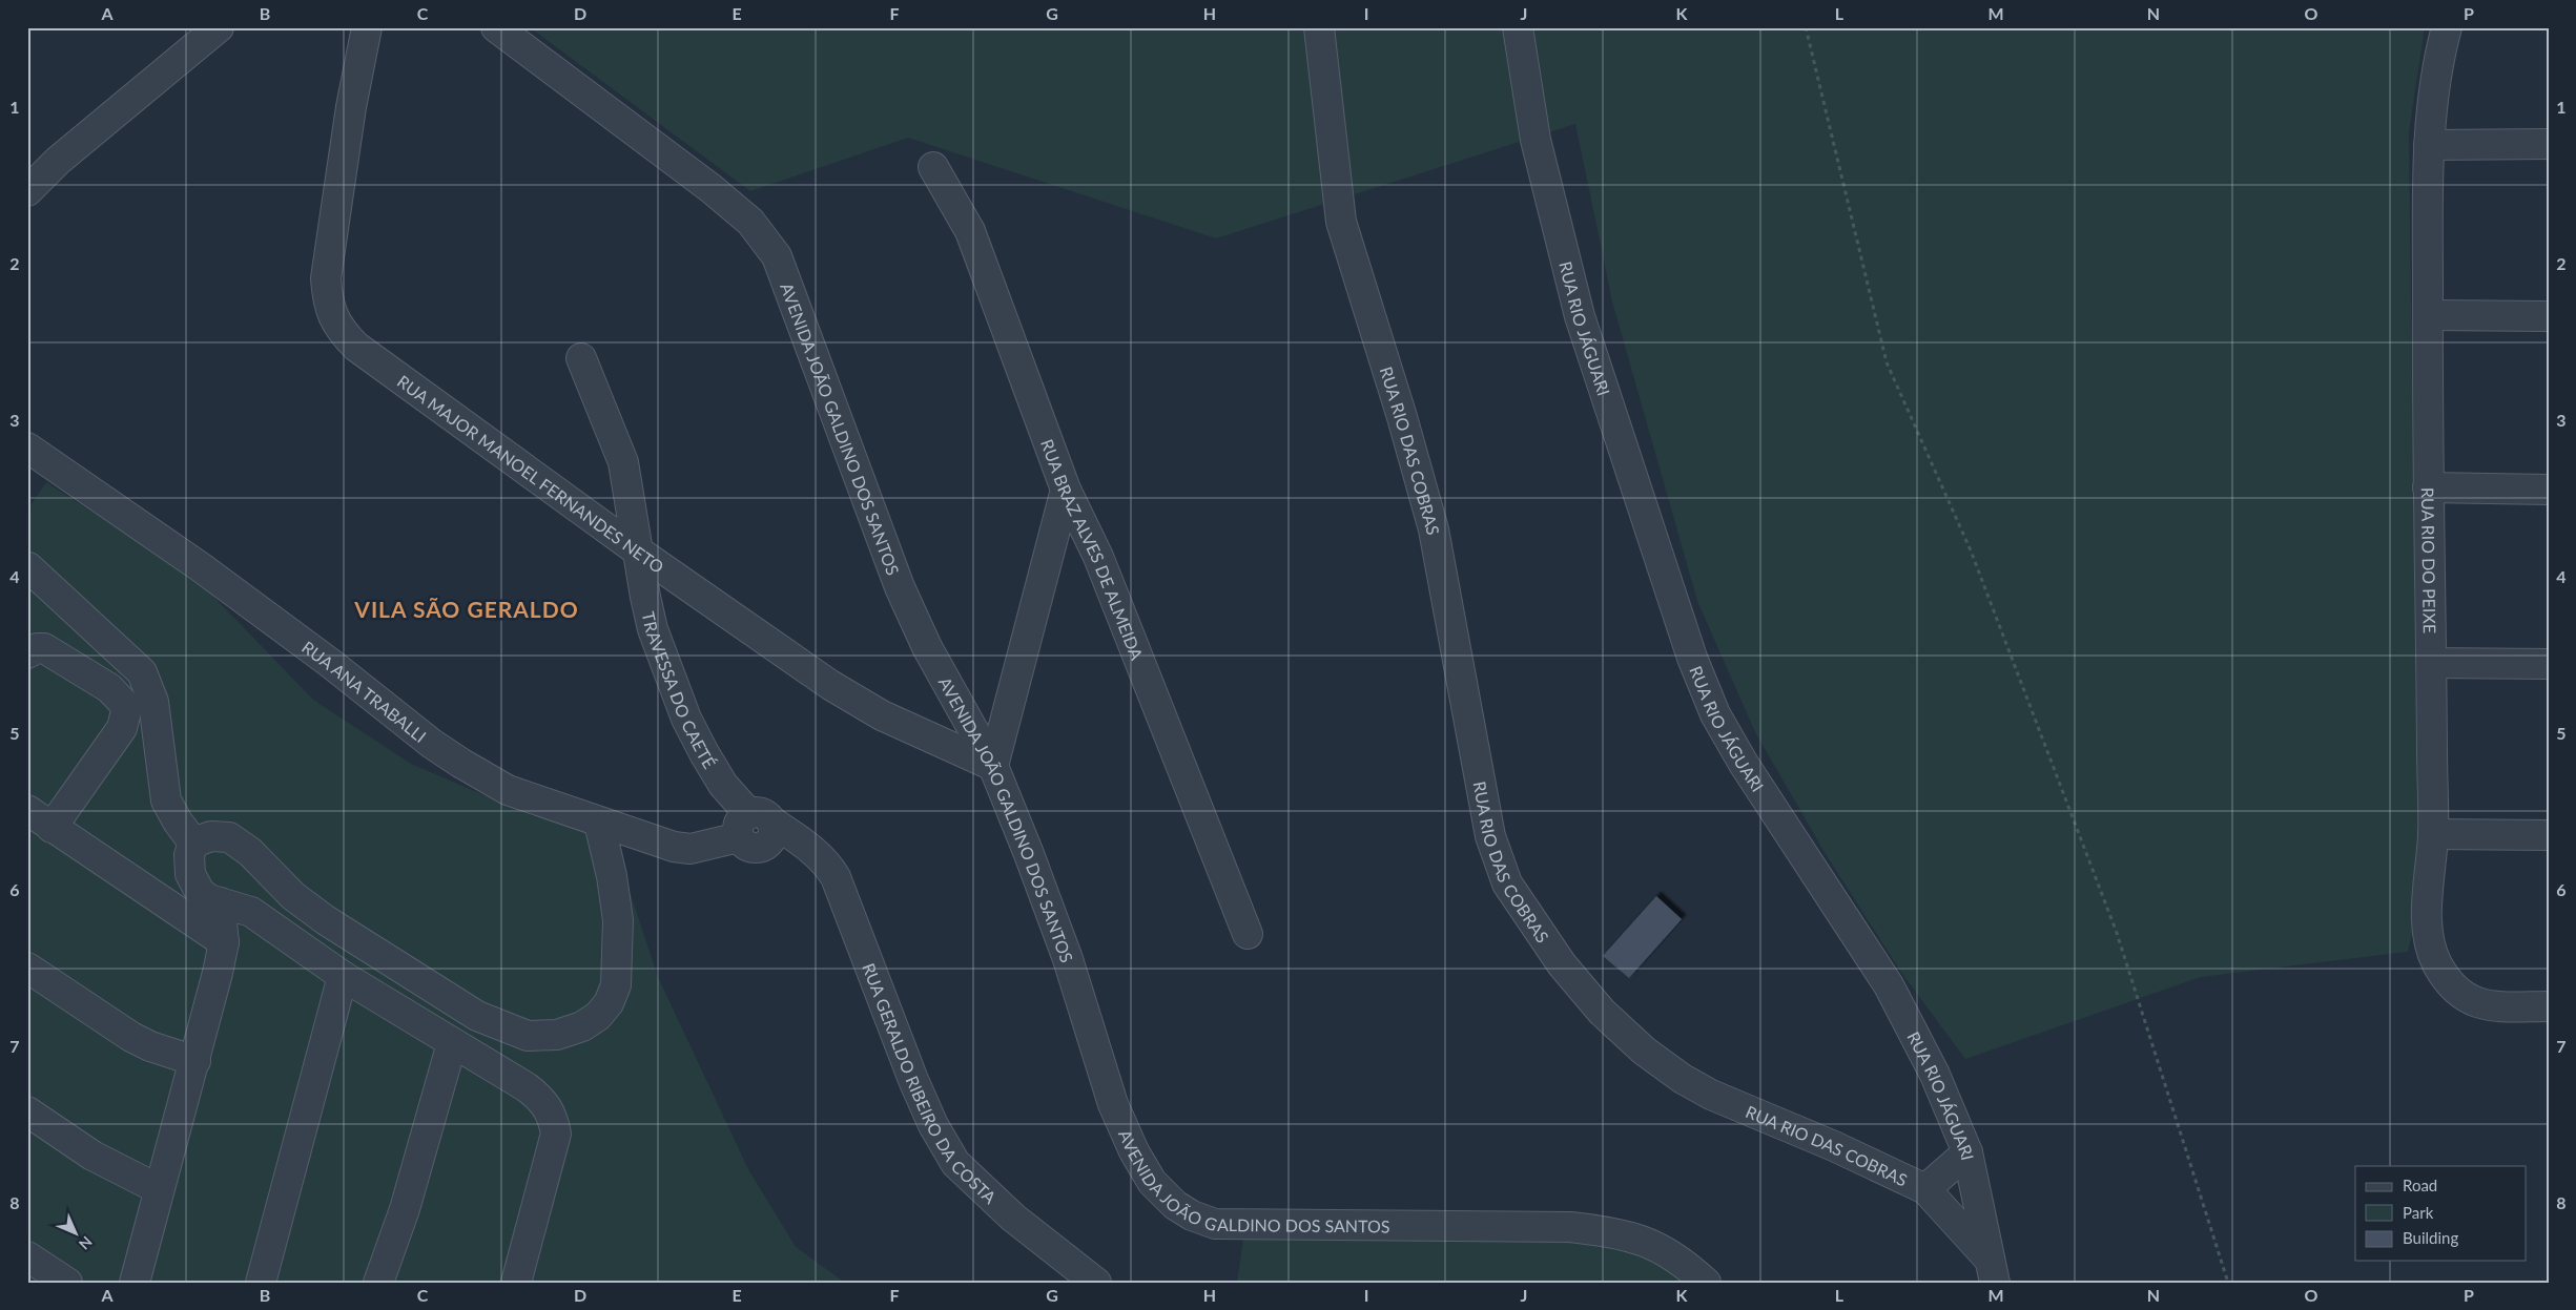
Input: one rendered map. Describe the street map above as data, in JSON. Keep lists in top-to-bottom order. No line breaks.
{"streets":{"street":["RUA RIO JÁGUARI","AVENIDA JOÃO GALDINO DOS SANTOS","RUA RIO DAS COBRAS","RUA MAJOR MANOEL FERNANDES NETO","RUA BRAZ ALVES DE ALMEIDA","RUA RIO DO PEIXE","TRAVESSA DO CAETÉ","RUA ANA TRABALLI","RUA GERALDO RIBEIRO DA COSTA"]},"crossings":[["RUA RIO JÁGUARI","RUA RIO DAS COBRAS"],["AVENIDA JOÃO GALDINO DOS SANTOS","RUA MAJOR MANOEL FERNANDES NETO"],["RUA MAJOR MANOEL FERNANDES NETO","TRAVESSA DO CAETÉ"],["TRAVESSA DO CAETÉ","RUA ANA TRABALLI"],["RUA ANA TRABALLI","RUA GERALDO RIBEIRO DA COSTA"]],"districts":["VILA SÃO GERALDO"],"legend":["Road","Park","Building"],"north":"bottom right","grid":{"columns":["A","B","C","D","E","F","G","H","I","J","K","L","M","N","O","P"],"rows":["1","2","3","4","5","6","7","8"]}}
